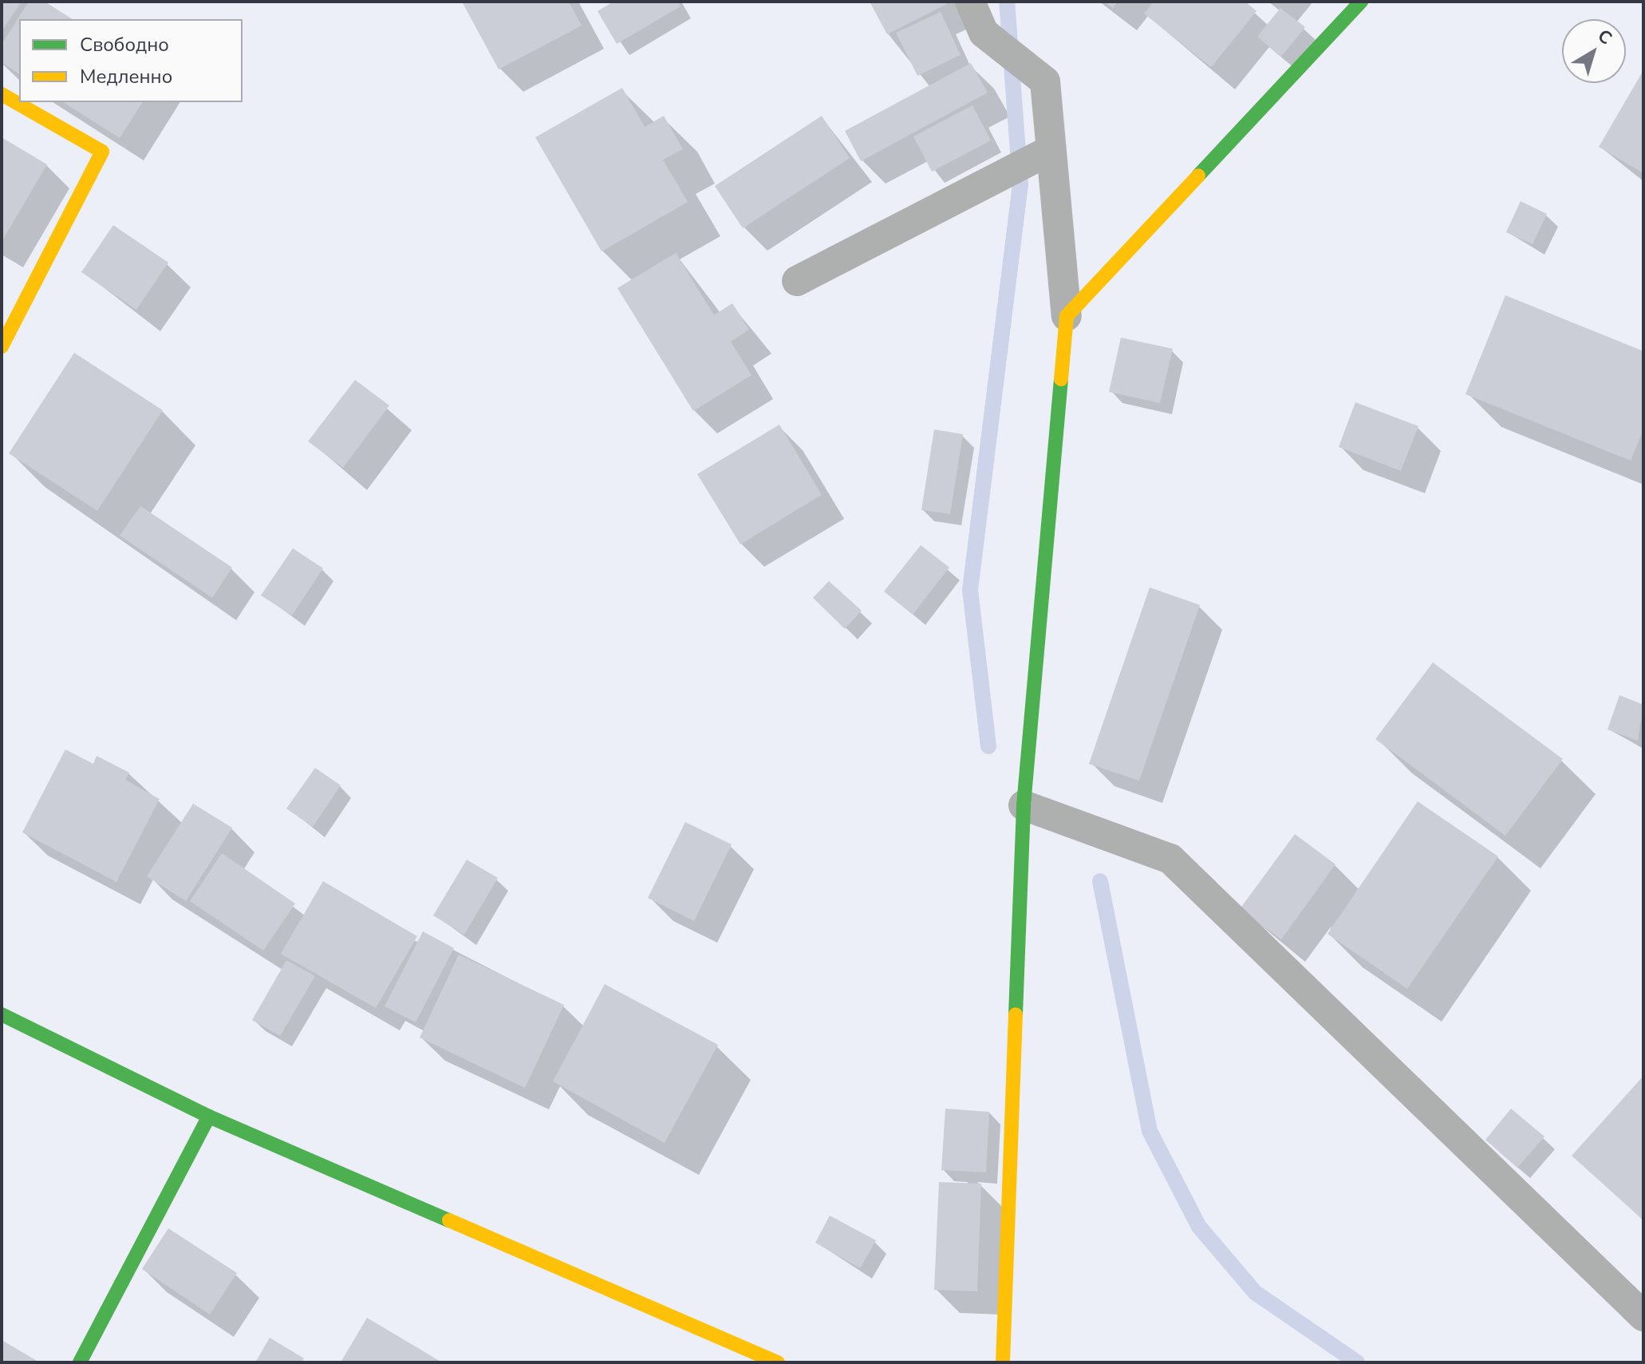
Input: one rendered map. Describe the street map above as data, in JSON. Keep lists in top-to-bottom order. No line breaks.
{"legend":["Свободно","Медленно"],"north":"top right"}
